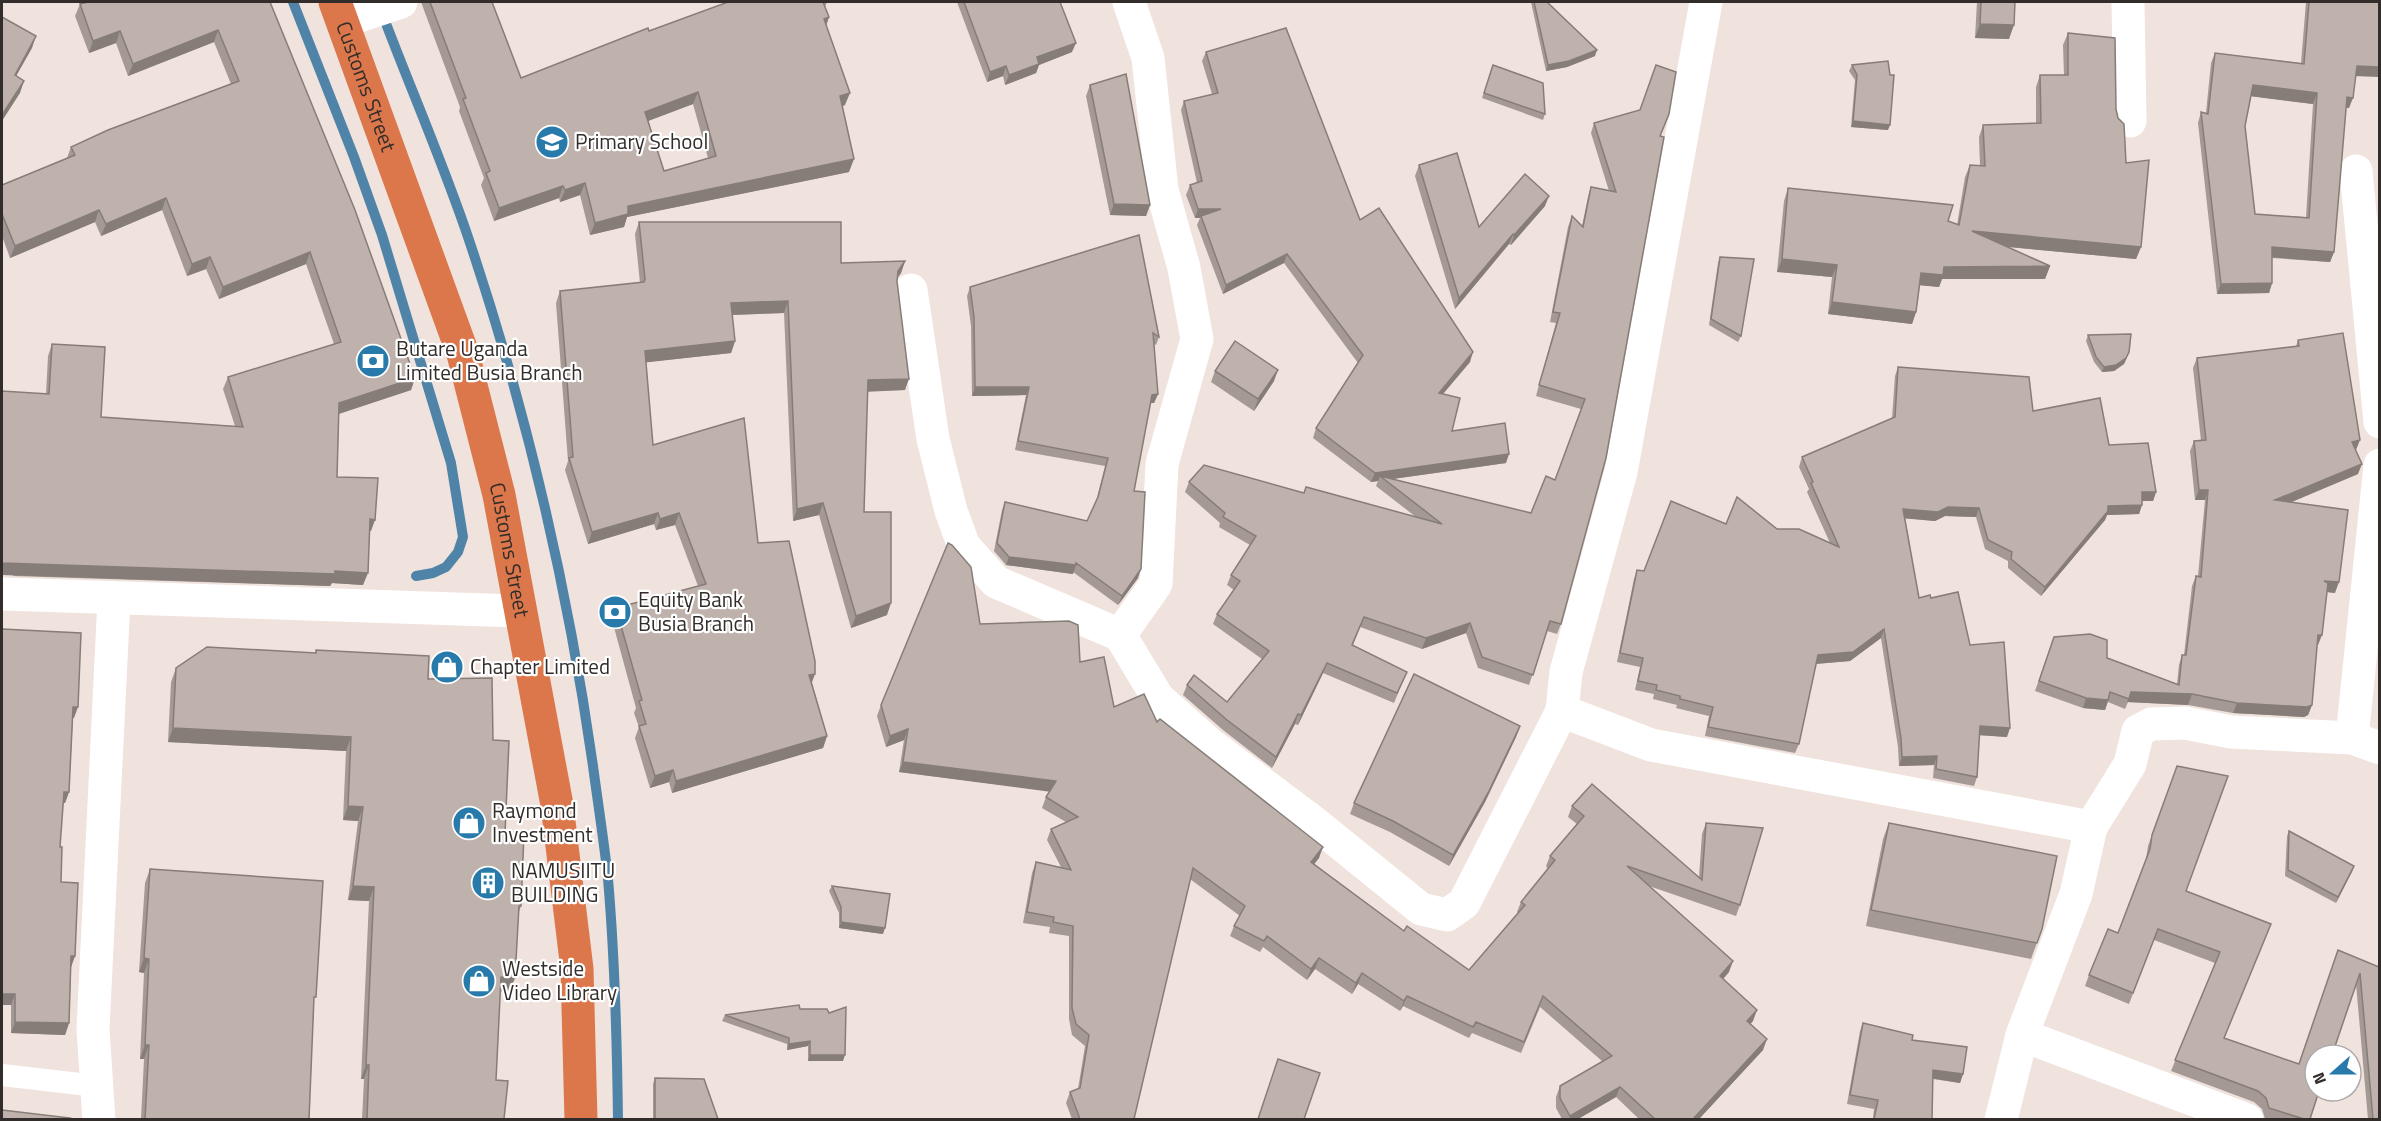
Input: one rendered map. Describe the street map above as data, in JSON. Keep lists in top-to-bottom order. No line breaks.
{"streets":{"highway":["Customs Street"]},"places":{"school or university":["Primary School"],"bank":["Butare Uganda Limited Busia Branch","Equity Bank Busia Branch"],"shop":["Chapter Limited","Raymond Investment","Westside Video Library"],"building":["NAMUSIITU BUILDING"]},"north":"left"}
